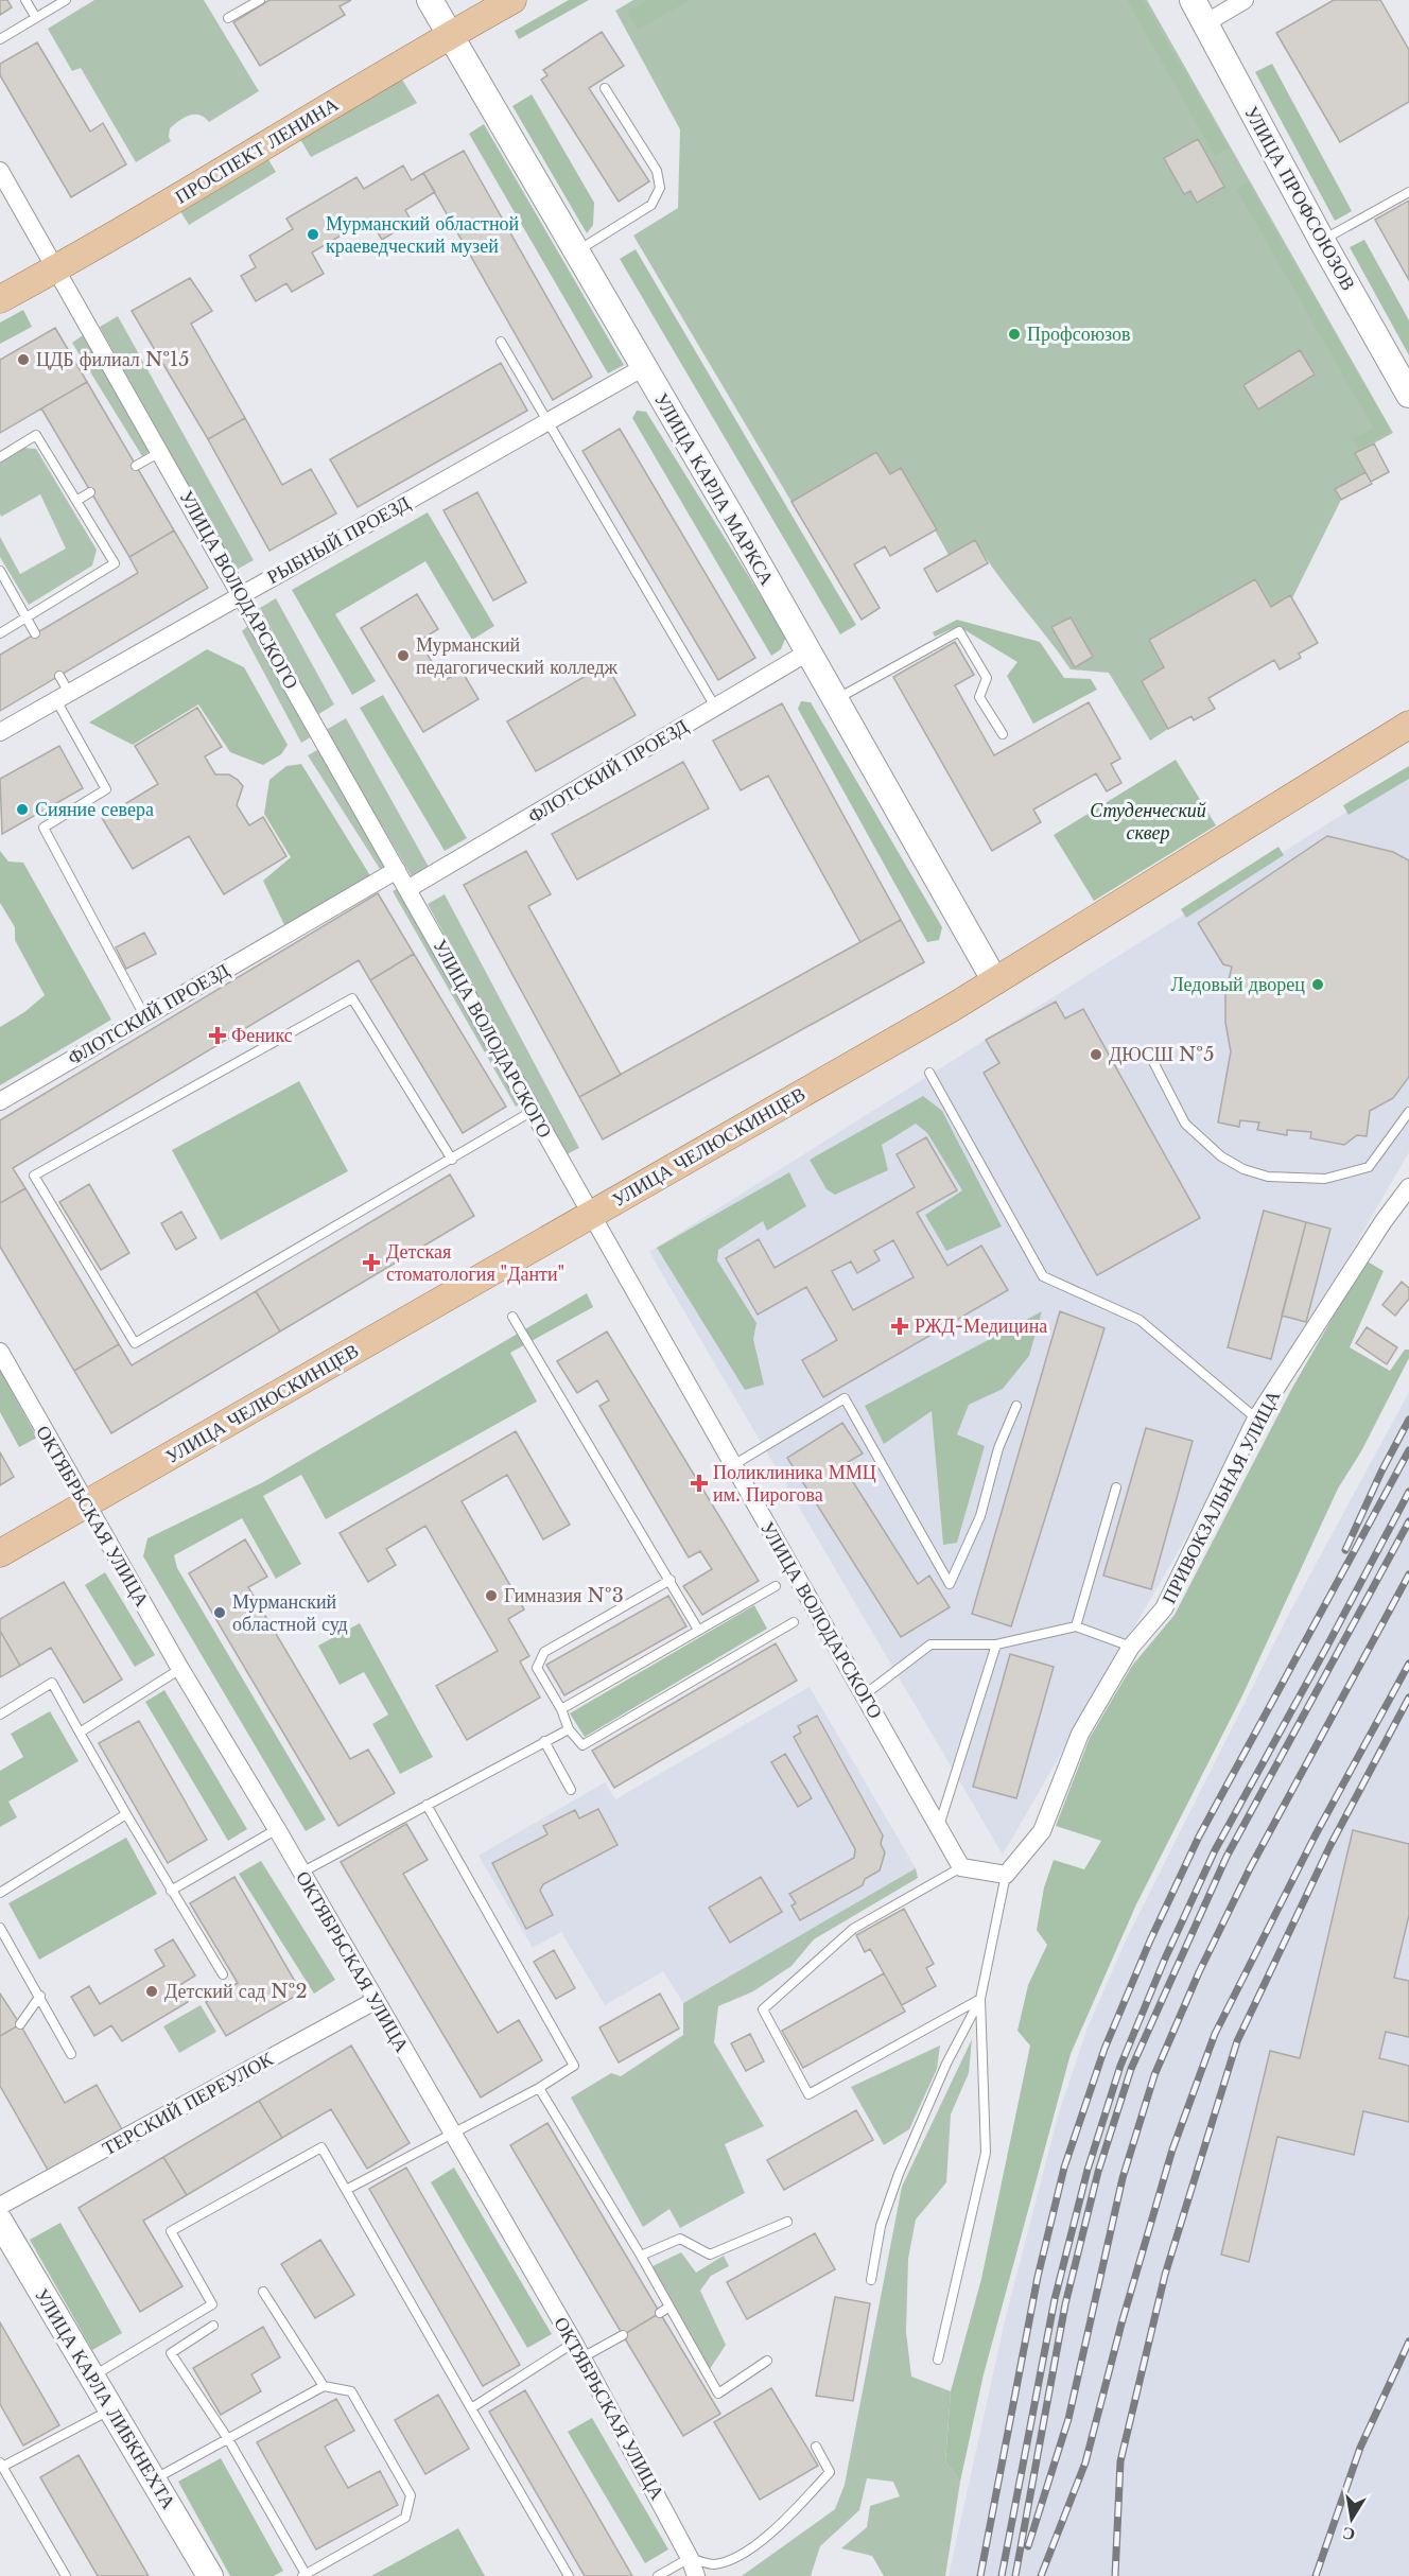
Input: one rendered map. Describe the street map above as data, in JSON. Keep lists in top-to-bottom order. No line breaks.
{"streets":{"main road":["ПРОСПЕКТ ЛЕНИНА","УЛИЦА ЧЕЛЮСКИНЦЕВ"],"street":["УЛИЦА ПРОФСОЮЗОВ","УЛИЦА КАРЛА МАРКСА","РЫБНЫЙ ПРОЕЗД","УЛИЦА ВОЛОДАРСКОГО","ФЛОТСКИЙ ПРОЕЗД","ПРИВОКЗАЛЬНАЯ УЛИЦА","ОКТЯБРЬСКАЯ УЛИЦА","ТЕРСКИЙ ПЕРЕУЛОК","УЛИЦА КАРЛА ЛИБКНЕХТА"]},"crossings":[["ПРОСПЕКТ ЛЕНИНА","УЛИЦА КАРЛА МАРКСА"],["ПРОСПЕКТ ЛЕНИНА","УЛИЦА ВОЛОДАРСКОГО"],["УЛИЦА КАРЛА МАРКСА","РЫБНЫЙ ПРОЕЗД"],["УЛИЦА КАРЛА МАРКСА","ФЛОТСКИЙ ПРОЕЗД"],["УЛИЦА КАРЛА МАРКСА","УЛИЦА ЧЕЛЮСКИНЦЕВ"],["РЫБНЫЙ ПРОЕЗД","УЛИЦА ВОЛОДАРСКОГО"],["УЛИЦА ВОЛОДАРСКОГО","ФЛОТСКИЙ ПРОЕЗД"],["УЛИЦА ВОЛОДАРСКОГО","УЛИЦА ЧЕЛЮСКИНЦЕВ"],["УЛИЦА ЧЕЛЮСКИНЦЕВ","ОКТЯБРЬСКАЯ УЛИЦА"],["ОКТЯБРЬСКАЯ УЛИЦА","ТЕРСКИЙ ПЕРЕУЛОК"]],"parks":["Студенческий сквер"],"places":{"other":["Мурманский областной краеведческий музей","Профсоюзов","ЦДБ филиал №15","Мурманский педагогический колледж","Сияние севера","Ледовый дворец","ДЮСШ №5","Гимназия №3","Мурманский областной суд","Детский сад №2"],"health":["Феникс","Детская стоматология \"Данти\"","РЖД-Медицина","Поликлиника ММЦ им. Пирогова"]},"north":"bottom"}
